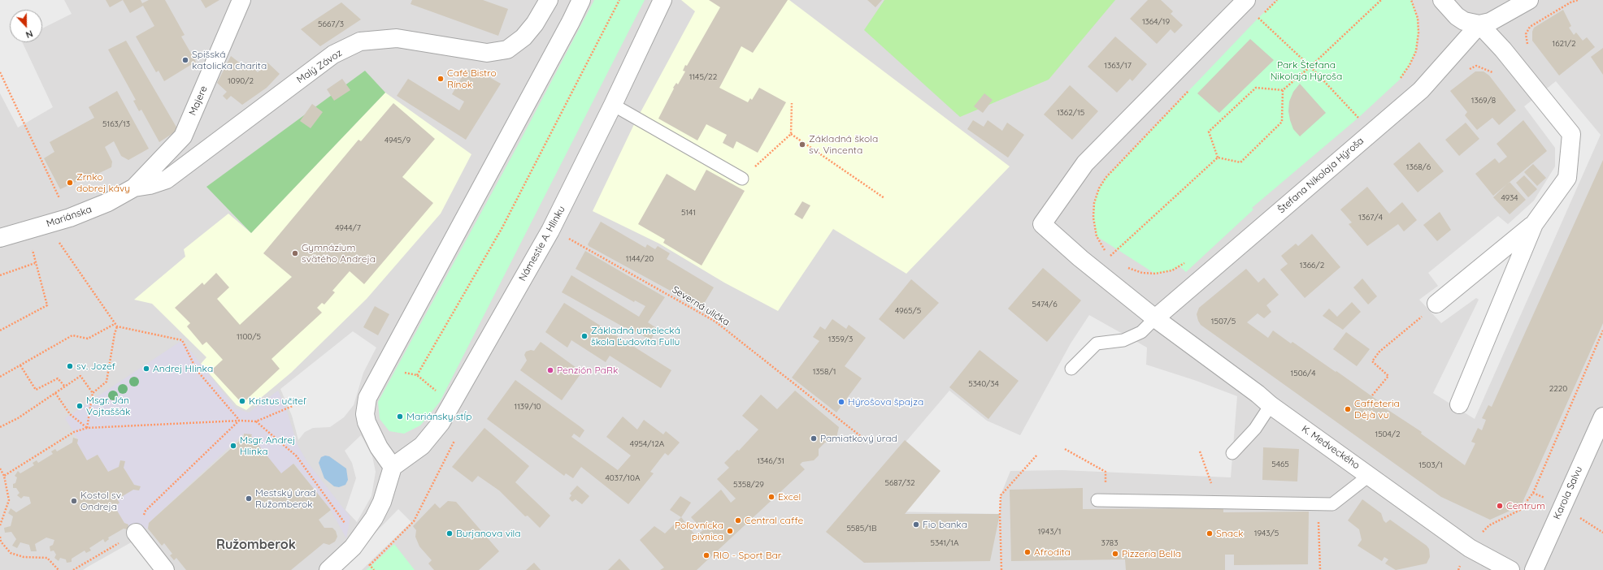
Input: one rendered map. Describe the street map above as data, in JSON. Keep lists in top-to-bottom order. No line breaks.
{"streets":{"street":["Malý Závoz","Majere","Štefana Nikolaja Hýroša","Mariánska","Námestie A. Hlinku","K. Medveckého","Karola Salvu"],"path":["Severná ulička"]},"crossings":[["Malý Závoz","Majere"],["Malý Závoz","Mariánska"],["Majere","Mariánska"],["Štefana Nikolaja Hýroša","K. Medveckého"],["Námestie A. Hlinku","Severná ulička"]],"districts":["Ružomberok"],"parks":["Park Štefana Nikolaja Hýroša"],"places":["Spišská katolicka charita","Café Bistro Rínok","Základná škola sv. Vincenta","Zrnko dobrej kávy","Gymnázium svätého Andreja","Základná umelecká škola Ľudovíta Fullu","sv. Jozef","Andrej Hlinka","Penzión PaRk","Kristus učiteľ","Hýrošova špajza","Msgr. Ján Vojtaššák","Caffeteria Déjà vu","Mariánsky stĺp","Pamiatkový úrad","Msgr. Andrej Hlinka","Excel","Mestský úrad Ružomberok","Kostol sv. Ondreja","Centrum","Central caffe","Fio banka","Poľovnícka pivnica","Burjanova vila","Snack","Afrodita","Pizzeria Bella","RIO - Sport Bar"],"house_numbers":["1364/19","5667/3","1621/2","1363/17","1145/22","1090/2","1369/8","1362/15","5163/13","4945/9","1368/6","4934","5141","1367/4","4944/7","1144/20","1366/2","5474/6","4965/5","1507/5","1100/5","1359/3","1358/1","1506/4","5340/34","2220","1139/10","1504/2","4954/12A","1346/31","5465","1503/1","4037/10A","5687/32","5358/29","5585/1B","1943/1","1943/5","5341/1A","3783"],"north":"bottom"}
